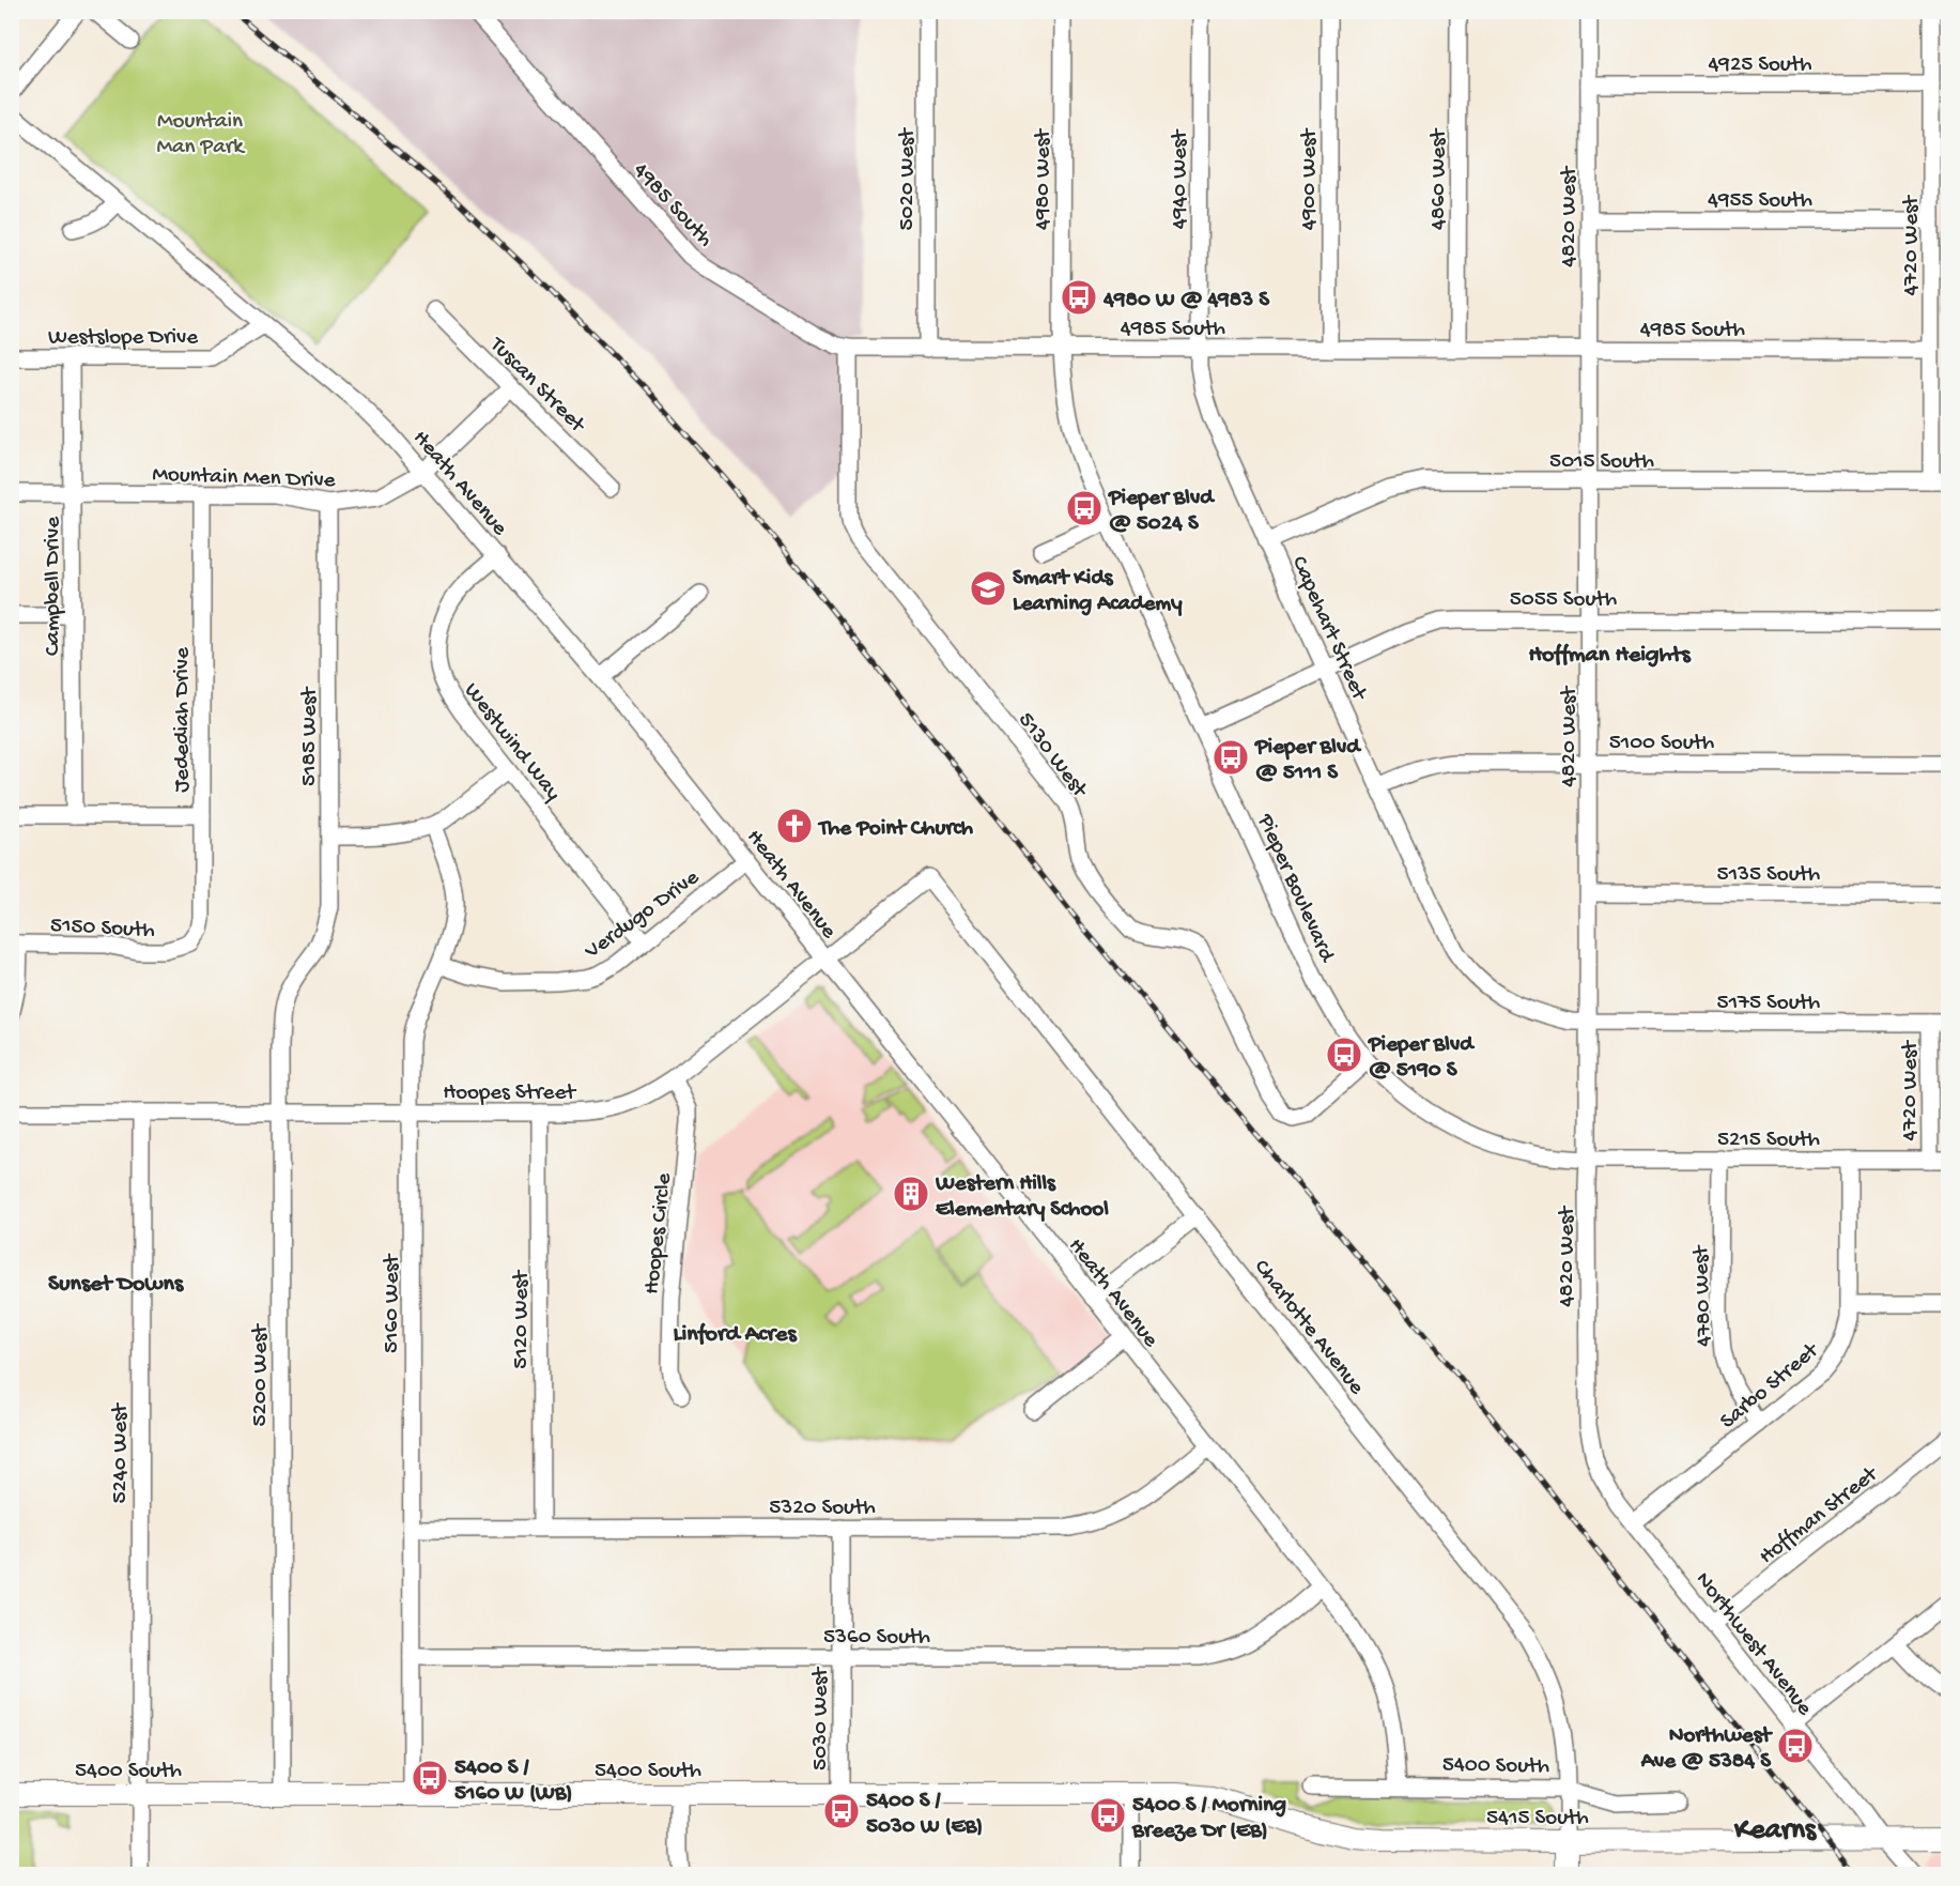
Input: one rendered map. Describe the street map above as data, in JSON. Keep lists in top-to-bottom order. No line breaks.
{"streets":{"main road":["5400 South","5415 South"],"street":["4925 South","5020 West","4980 West","4940 West","4900 West","4860 West","4955 South","4985 South","4820 West","4720 West","Westslope Drive","Tuscan Street","5015 South","Mountain Men Drive","Heath Avenue","Campbell Drive","5055 South","Capehart Street","Jedediah Drive","5185 West","Westwind Way","5100 South","5130 West","5135 South","Pieper Boulevard","Verdugo Drive","5150 South","5175 South","Hoopes Street","5215 South","Hoopes Circle","4780 West","5160 West","5120 West","Charlotte Avenue","5200 West","Sarbo Street","5240 West","5320 South","Hoffman Street","5360 South","Northwest Avenue","5030 West"]},"crossings":[["4925 South","4820 West"],["4925 South","4720 West"],["5020 West","4985 South"],["4980 West","4985 South"],["4980 West","Pieper Boulevard"],["4940 West","4985 South"],["4940 West","Capehart Street"],["4900 West","4985 South"],["4860 West","4985 South"],["4955 South","4820 West"],["4955 South","4720 West"],["4985 South","4820 West"],["4985 South","4720 West"],["4985 South","Capehart Street"],["4985 South","5130 West"],["4985 South","Pieper Boulevard"],["4820 West","5015 South"],["4820 West","5055 South"],["4820 West","Capehart Street"],["4820 West","5100 South"],["4820 West","5135 South"],["4820 West","Pieper Boulevard"],["4820 West","5175 South"],["4820 West","5215 South"],["4820 West","Northwest Avenue"],["4720 West","5015 South"],["4720 West","5175 South"],["4720 West","5215 South"],["Westslope Drive","Heath Avenue"],["Westslope Drive","Campbell Drive"],["Tuscan Street","Mountain Men Drive"],["5015 South","Capehart Street"],["Mountain Men Drive","Heath Avenue"],["Mountain Men Drive","Campbell Drive"],["Mountain Men Drive","Jedediah Drive"],["Mountain Men Drive","5185 West"],["Heath Avenue","Westwind Way"],["Heath Avenue","Verdugo Drive"],["Heath Avenue","Hoopes Street"],["Heath Avenue","5320 South"],["Heath Avenue","5360 South"],["Heath Avenue","5400 South"],["5055 South","Capehart Street"],["5055 South","Pieper Boulevard"],["Capehart Street","5100 South"],["Capehart Street","5175 South"],["Jedediah Drive","5150 South"],["5185 West","5200 West"],["Westwind Way","Verdugo Drive"],["5130 West","Pieper Boulevard"],["Pieper Boulevard","5215 South"],["Verdugo Drive","5160 West"],["Hoopes Street","Hoopes Circle"],["Hoopes Street","5160 West"],["Hoopes Street","5120 West"],["Hoopes Street","Charlotte Avenue"],["Hoopes Street","5200 West"],["Hoopes Street","5240 West"],["5215 South","4780 West"],["5215 South","Sarbo Street"],["4780 West","Sarbo Street"],["5160 West","5320 South"],["5160 West","5360 South"],["5160 West","5400 South"],["5120 West","5320 South"],["Charlotte Avenue","5400 South"],["Charlotte Avenue","5415 South"],["5200 West","5400 South"],["Sarbo Street","Northwest Avenue"],["5240 West","5400 South"],["5320 South","5030 West"],["Hoffman Street","Northwest Avenue"],["5360 South","5030 West"],["Northwest Avenue","5415 South"],["5030 West","5400 South"],["5400 South","5415 South"]],"districts":["Hoffman Heights","Sunset Downs","Linford Acres","Kearns"],"parks":["Mountain Man Park"],"places":{"bus stop":["4980 W @ 4983 S","Pieper Blvd @ 5024 S","Pieper Blvd @ 5111 S","Pieper Blvd @ 5190 S","Northwest Ave @ 5384 S","5400 S / 5160 W (WB)","5400 S / 5030 W (EB)","5400 S / Morning Breeze Dr (EB)"],"school or university":["Smart Kids Learning Academy"],"church":["The Point Church"],"building":["Western Hills Elementary School"]}}
